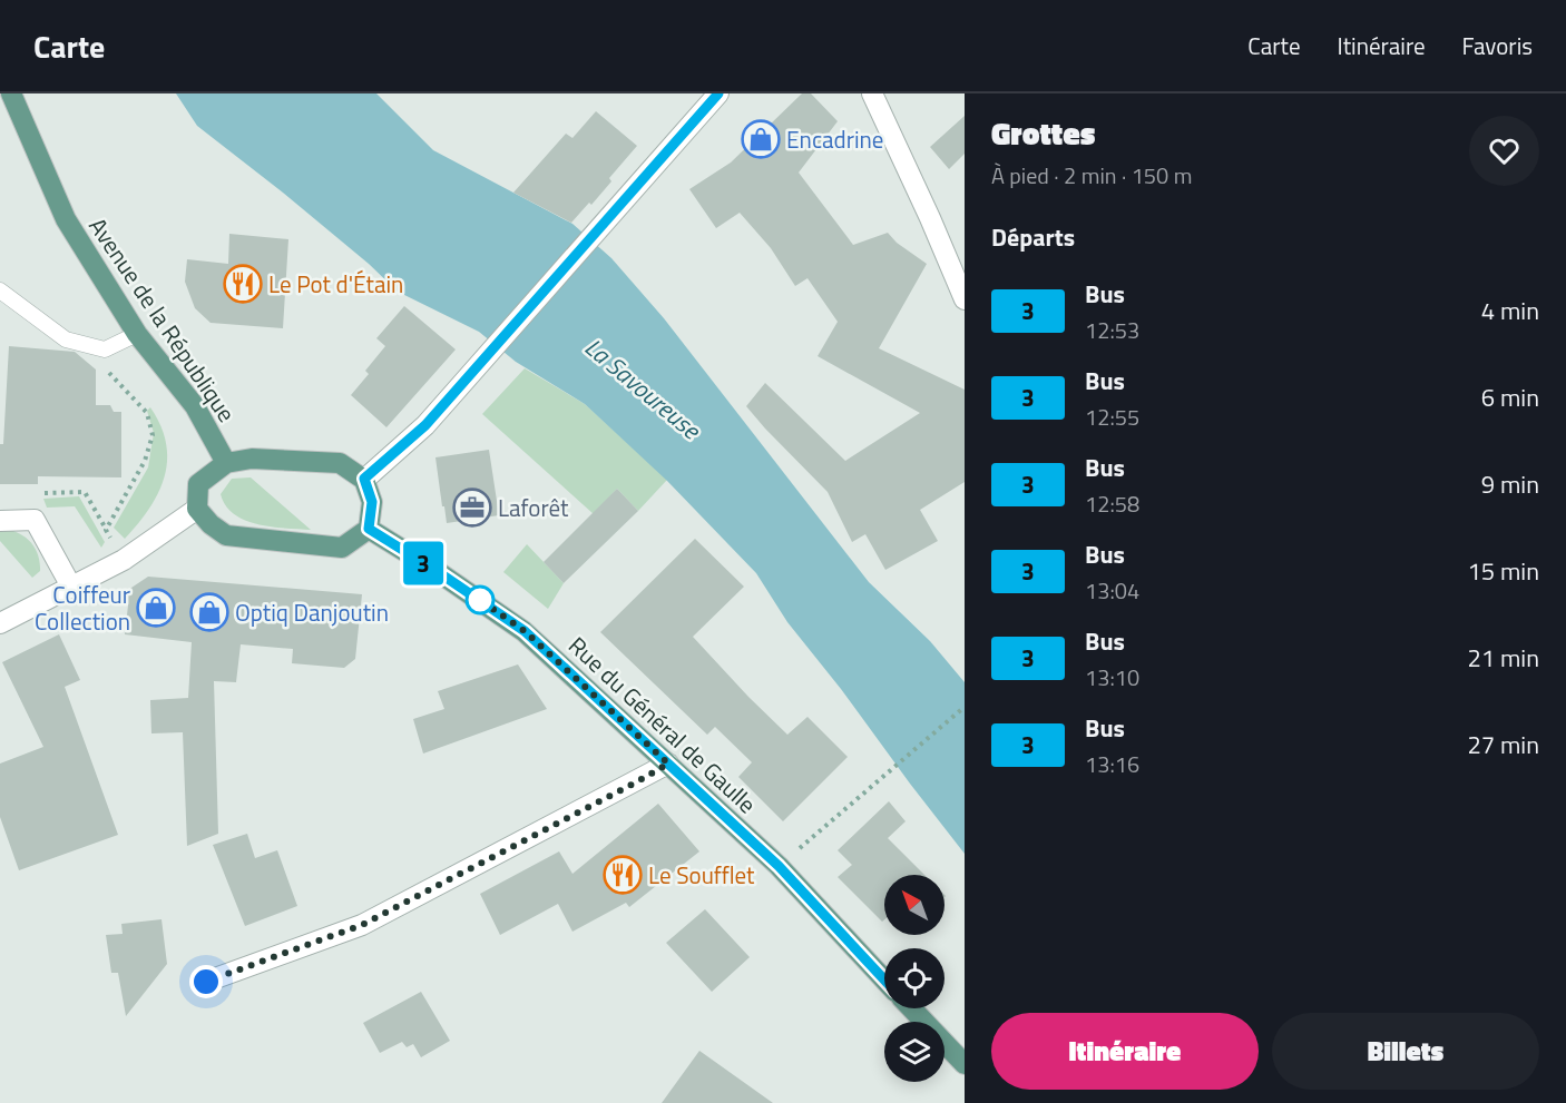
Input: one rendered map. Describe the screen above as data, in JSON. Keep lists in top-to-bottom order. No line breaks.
{"streets":{"main road":["Avenue de la République","Rue du Général de Gaulle"]},"water":["La Savoureuse"],"places":{"shop":["Encadrine","Coiffeur Collection","Optiq Danjoutin"],"restaurant":["Le Pot d'Étain","Le Soufflet"],"office":["Laforêt"]},"lines":["bus line 3"],"north":"top left","page":{"header":"Carte","nav":["Carte","Itinéraire","Favoris"],"on_map":"3","heading":[["Grottes","À pied · 2 min · 150 m"],"Départs"],"list":[{"mark":"3","name":"Bus","note":"12:53","value":"4 min"},{"mark":"3","name":"Bus","note":"12:55","value":"6 min"},{"mark":"3","name":"Bus","note":"12:58","value":"9 min"},{"mark":"3","name":"Bus","note":"13:04","value":"15 min"},{"mark":"3","name":"Bus","note":"13:10","value":"21 min"},{"mark":"3","name":"Bus","note":"13:16","value":"27 min"}],"buttons":["Itinéraire","Billets"]}}
